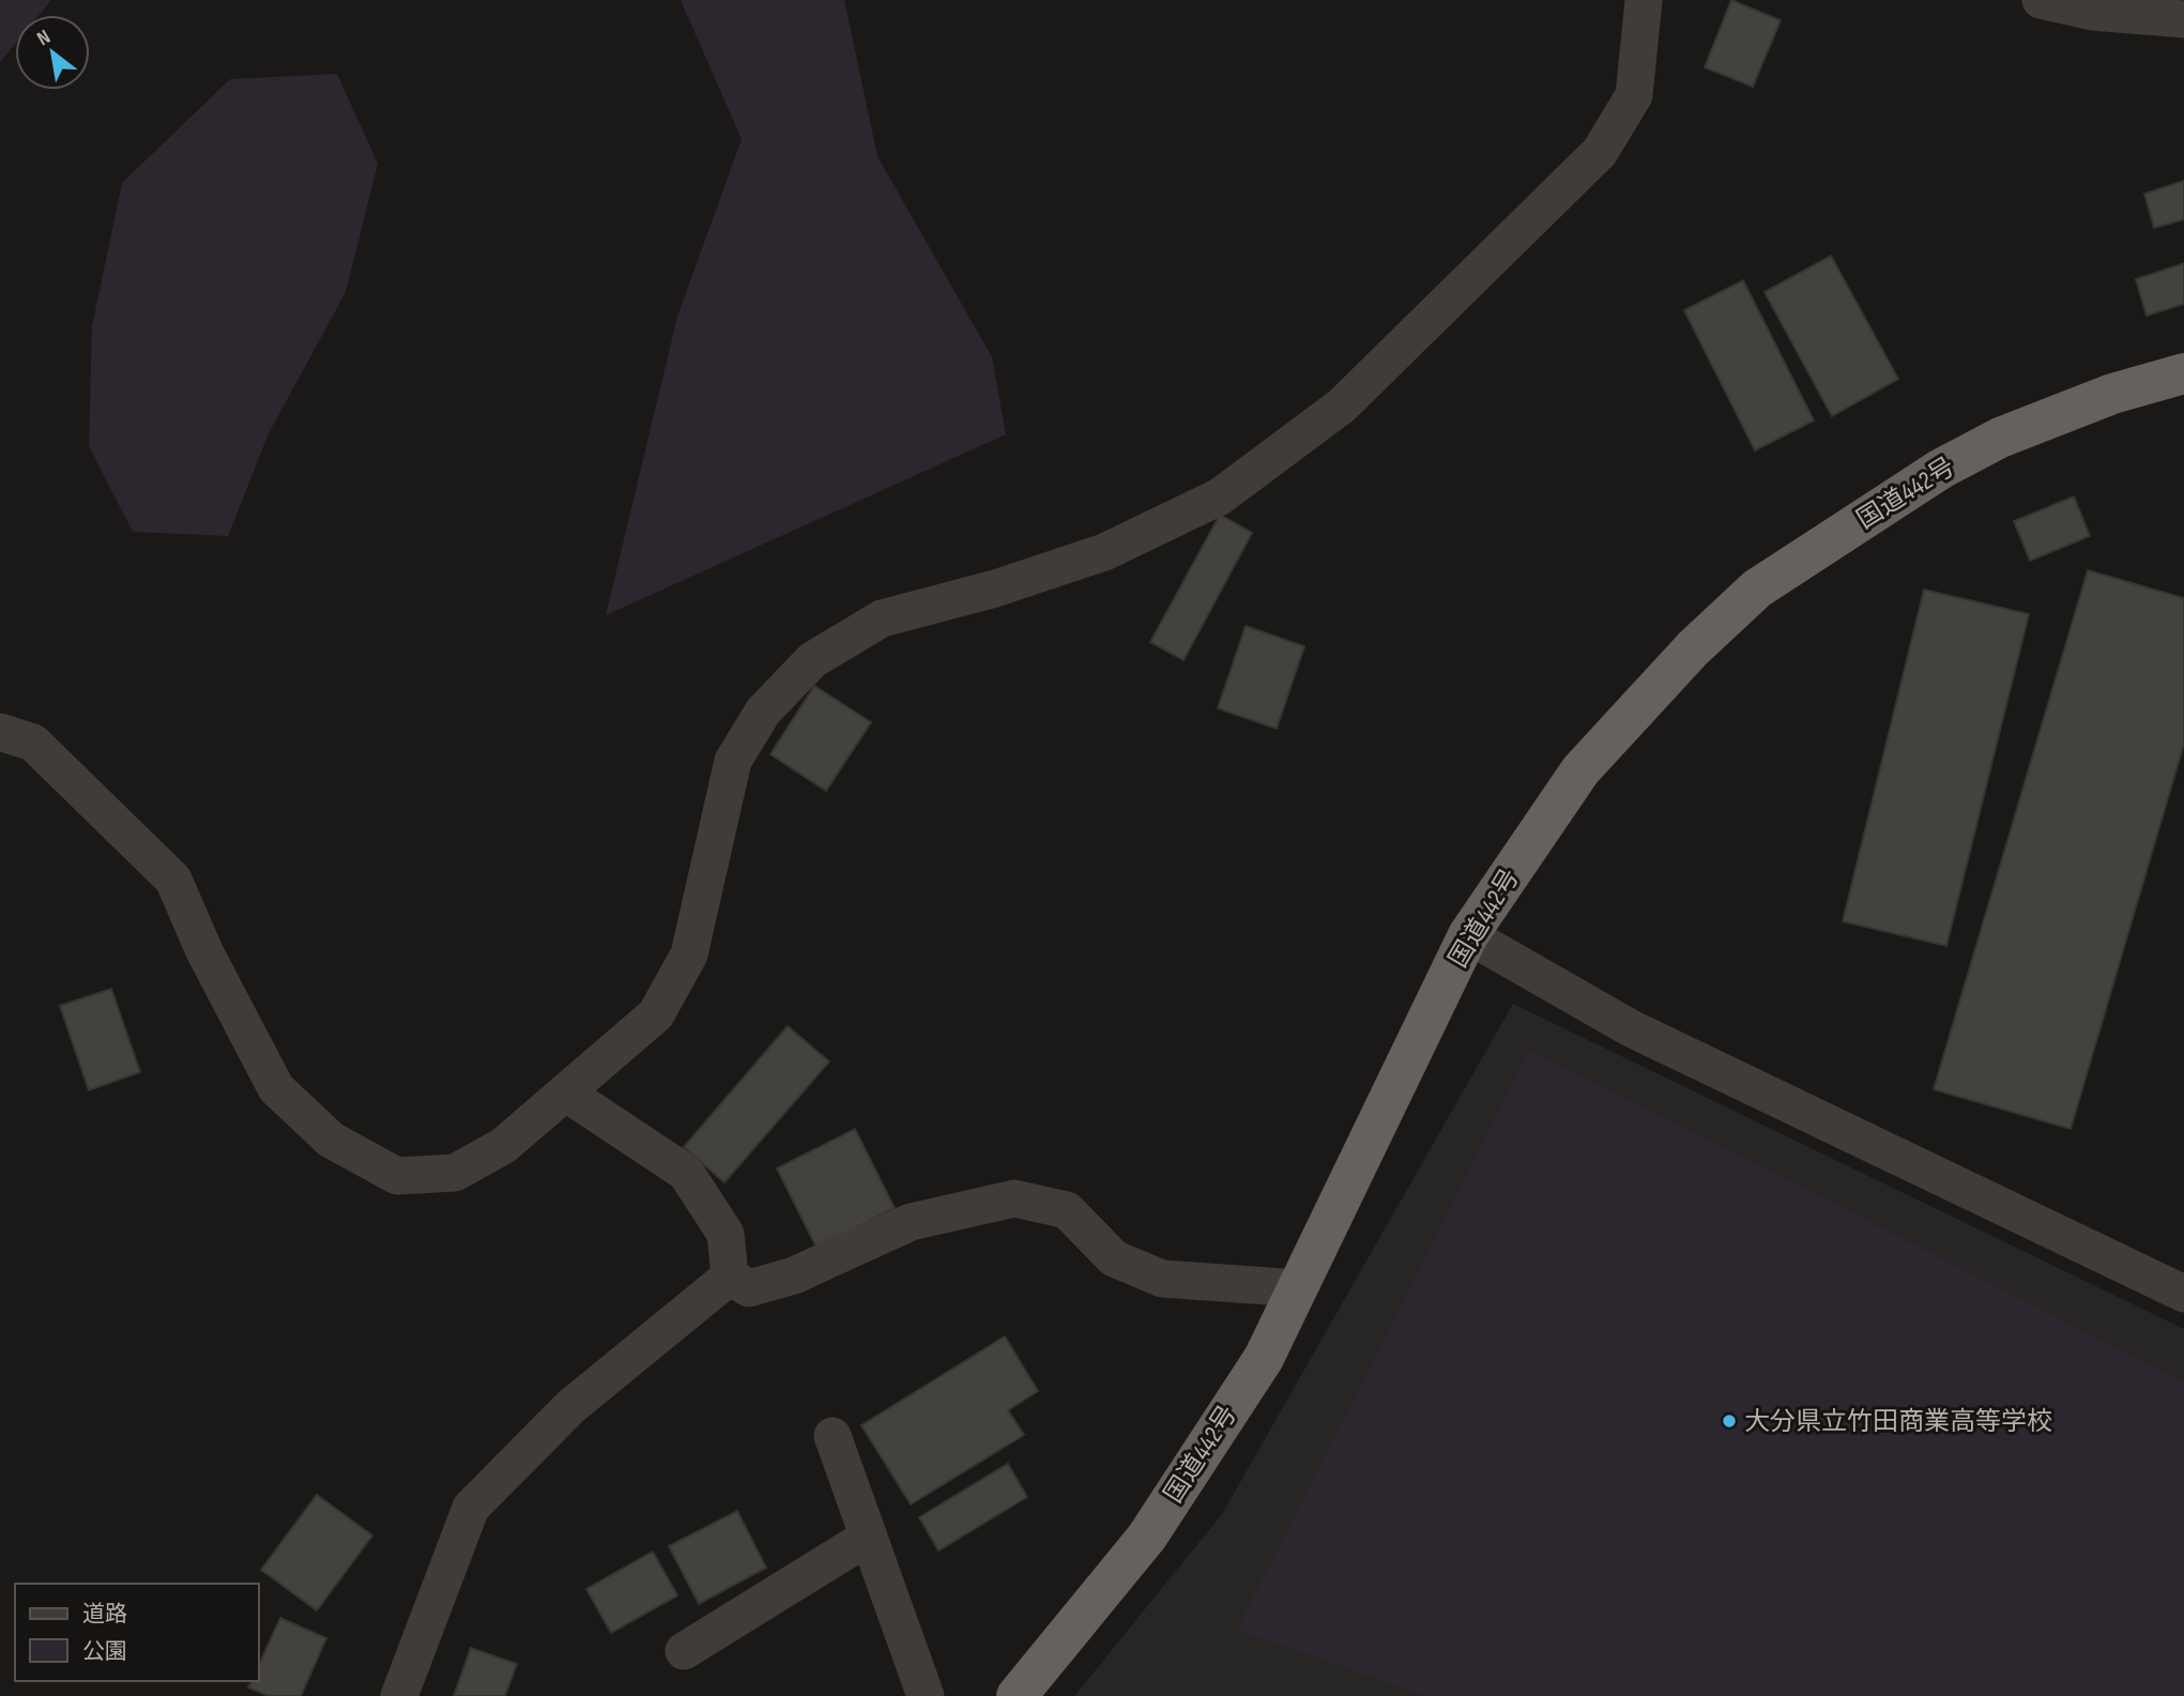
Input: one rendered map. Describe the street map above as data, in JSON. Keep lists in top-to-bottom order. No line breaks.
{"streets":{"highway":["国道442号"]},"places":["大分県立竹田商業高等学校"],"legend":["道路","公園"],"north":"top left"}
